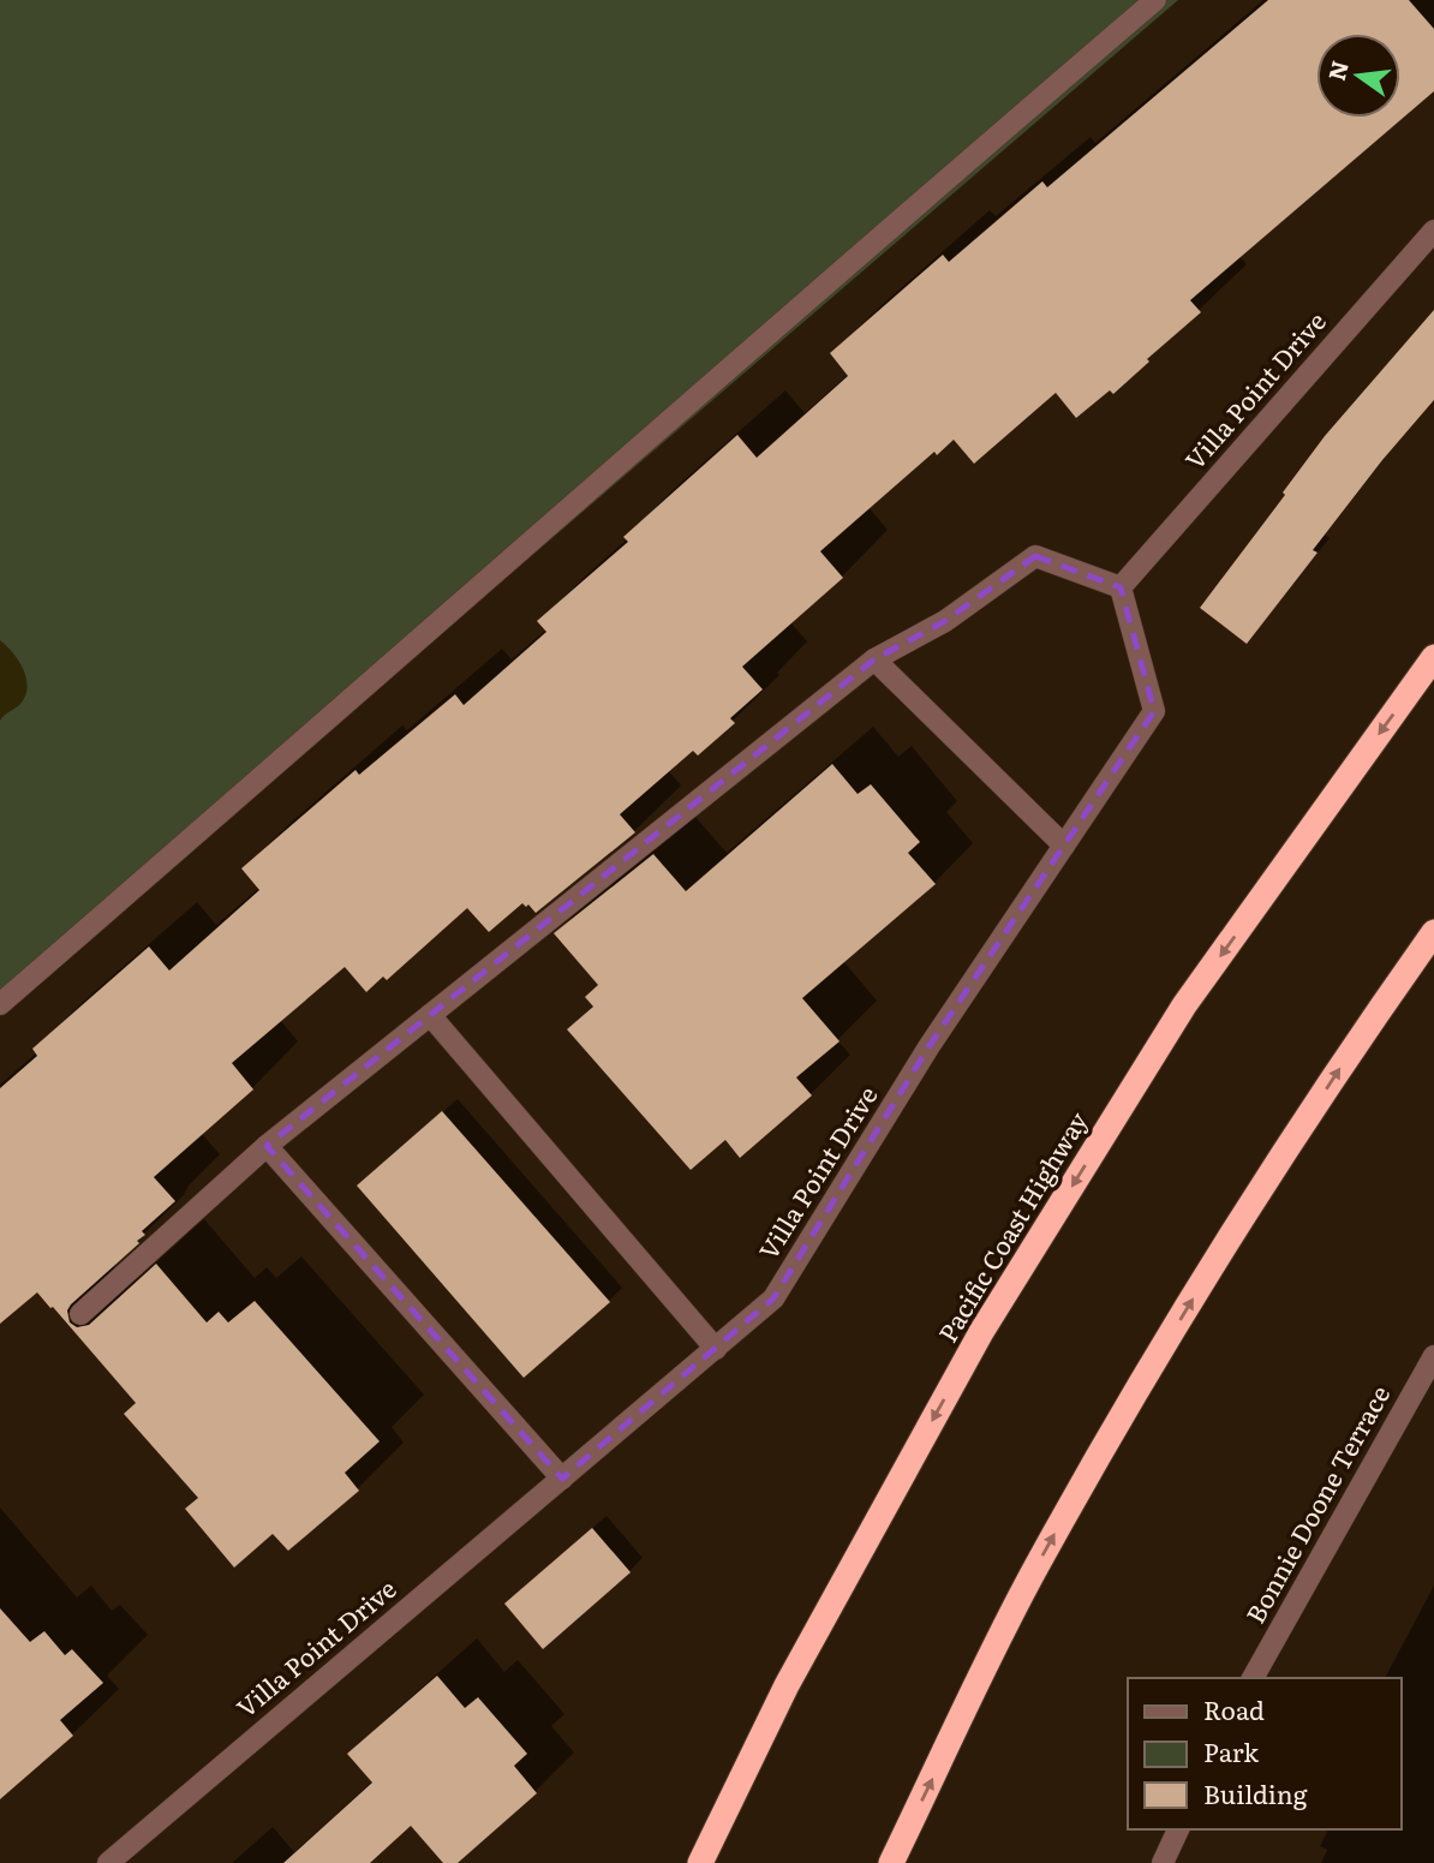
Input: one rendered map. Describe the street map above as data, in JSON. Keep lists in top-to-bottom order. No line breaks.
{"streets":{"highway":["Pacific Coast Highway"],"street":["Villa Point Drive","Bonnie Doone Terrace"]},"legend":["Road","Park","Building"],"north":"left"}
